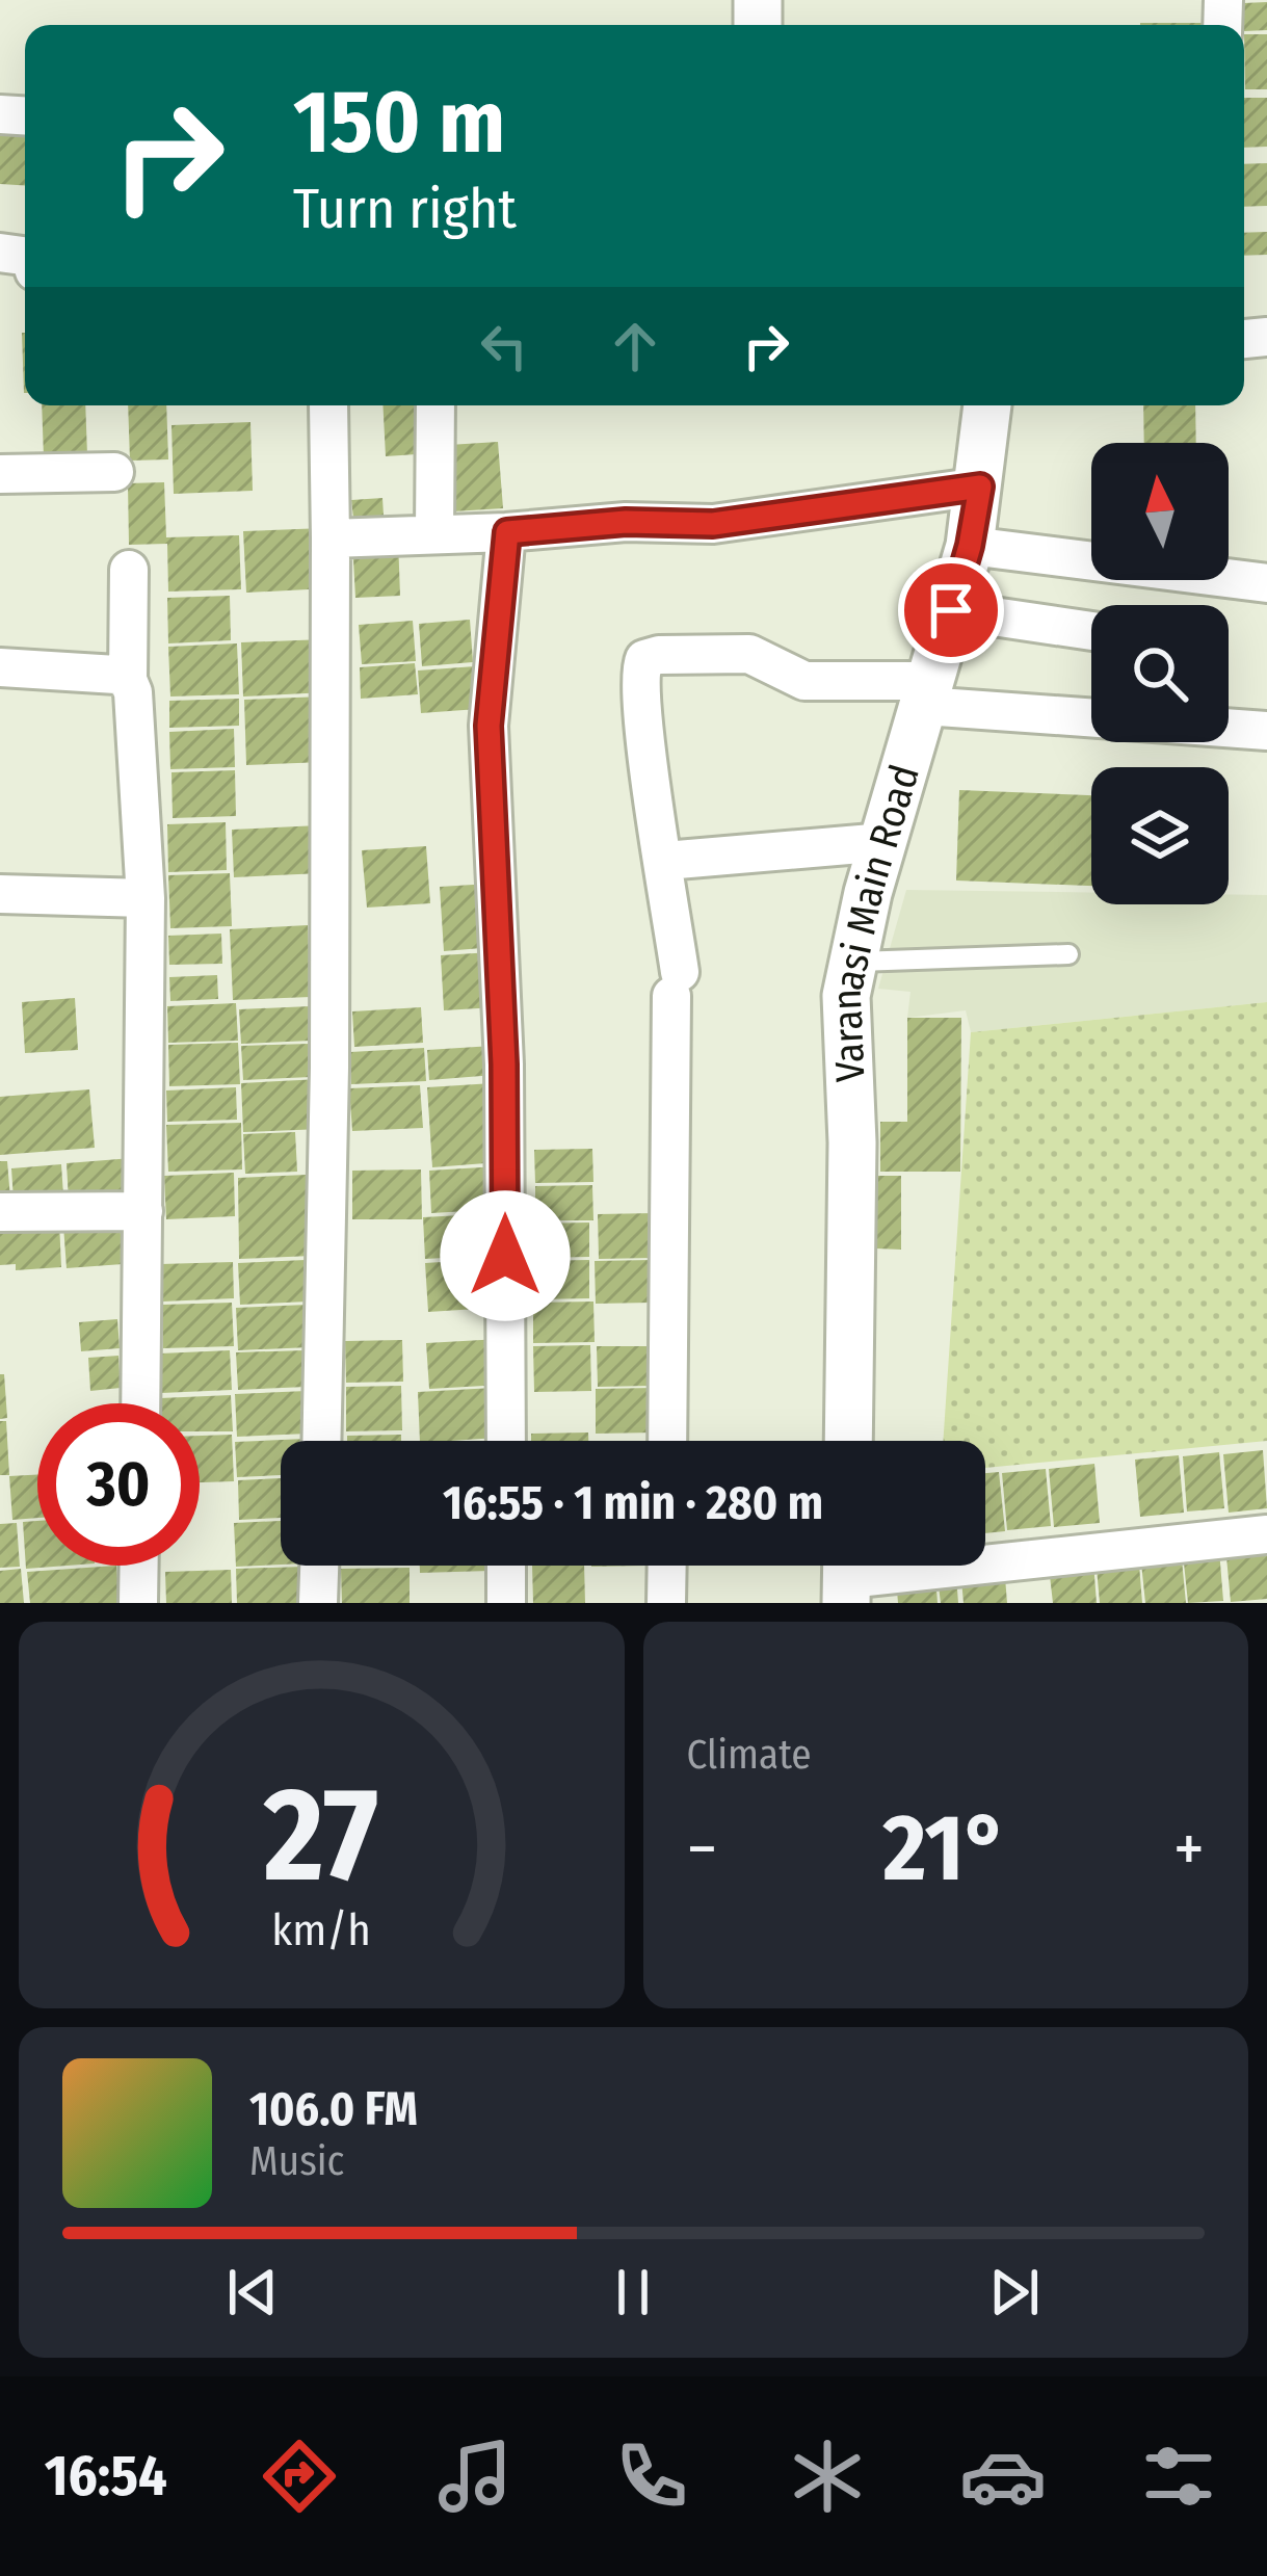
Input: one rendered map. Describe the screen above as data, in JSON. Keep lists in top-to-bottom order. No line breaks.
{"streets":{"street":["Varanasi Main Road"]},"north":"top","page":{"turn":["150 m","Turn right"],"limit":"30","trip":"16:55 · 1 min · 280 m","tile":"Climate","heat":["−","21°","+"],"song":["106.0 FM","Music"],"tabs":"16:54","gauge":["27","km/h"]}}
